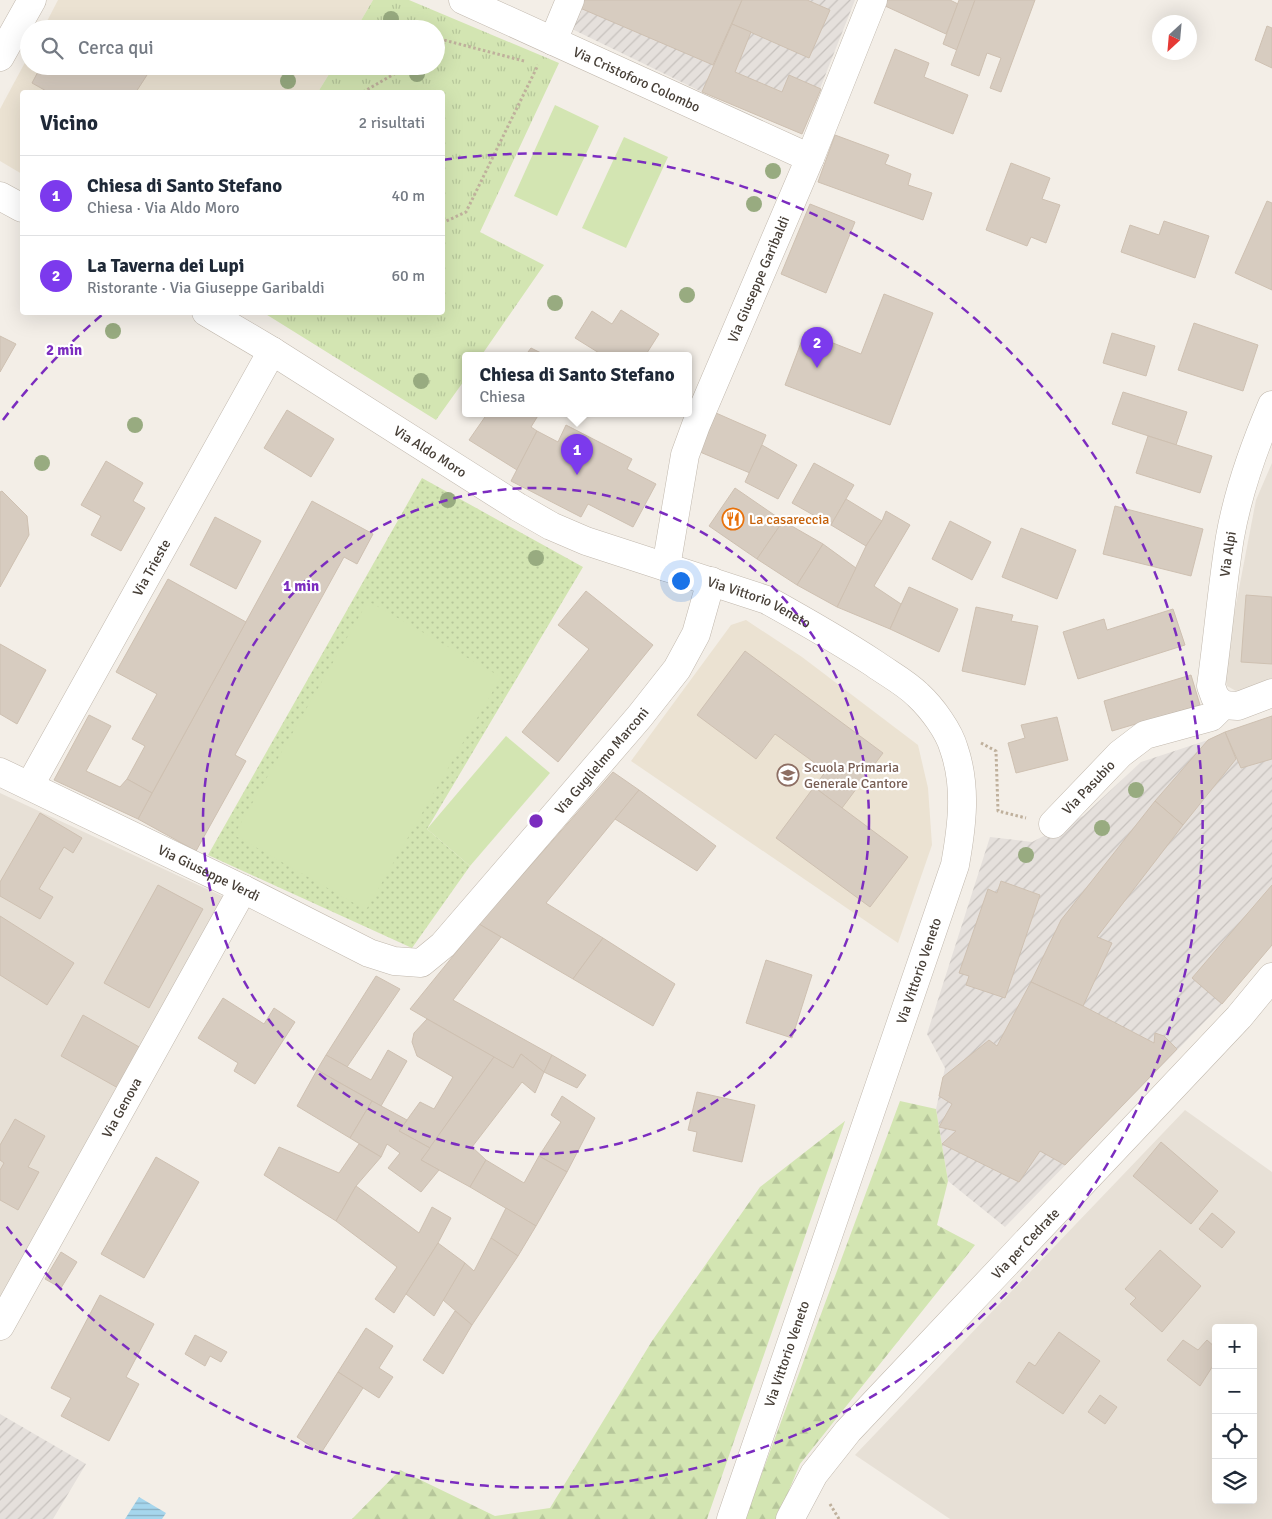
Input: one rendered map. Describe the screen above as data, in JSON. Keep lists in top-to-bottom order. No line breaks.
{"streets":{"street":["Via Cristoforo Colombo","Via Giuseppe Garibaldi","Via Aldo Moro","Via Alpi","Via Trieste","Via Vittorio Veneto","Via Guglielmo Marconi","Via Pasubio","Via Giuseppe Verdi","Via Genova","Via per Cedrate"]},"crossings":[["Via Cristoforo Colombo","Via Giuseppe Garibaldi"],["Via Giuseppe Garibaldi","Via Aldo Moro"],["Via Giuseppe Garibaldi","Via Vittorio Veneto"],["Via Aldo Moro","Via Trieste"],["Via Aldo Moro","Via Vittorio Veneto"],["Via Alpi","Via Pasubio"],["Via Trieste","Via Giuseppe Verdi"],["Via Vittorio Veneto","Via Guglielmo Marconi"],["Via Vittorio Veneto","Via Pasubio"],["Via Guglielmo Marconi","Via Giuseppe Verdi"],["Via Giuseppe Verdi","Via Genova"]],"places":{"restaurant":["La casareccia"],"school or university":["Scuola Primaria Generale Cantore"]},"north":"bottom left","page":{"search":"Cerca qui","heading":["Vicino","2 risultati"],"list":[{"mark":"1","name":"Chiesa di Santo Stefano","note":"Chiesa · Via Aldo Moro","value":"40 m"},{"mark":"2","name":"La Taverna dei Lupi","note":"Ristorante · Via Giuseppe Garibaldi","value":"60 m"}],"pins":["2","1"],"popup":["Chiesa di Santo Stefano","Chiesa"],"map_buttons":["+","−"]},"rings":["2 min","1 min"]}
